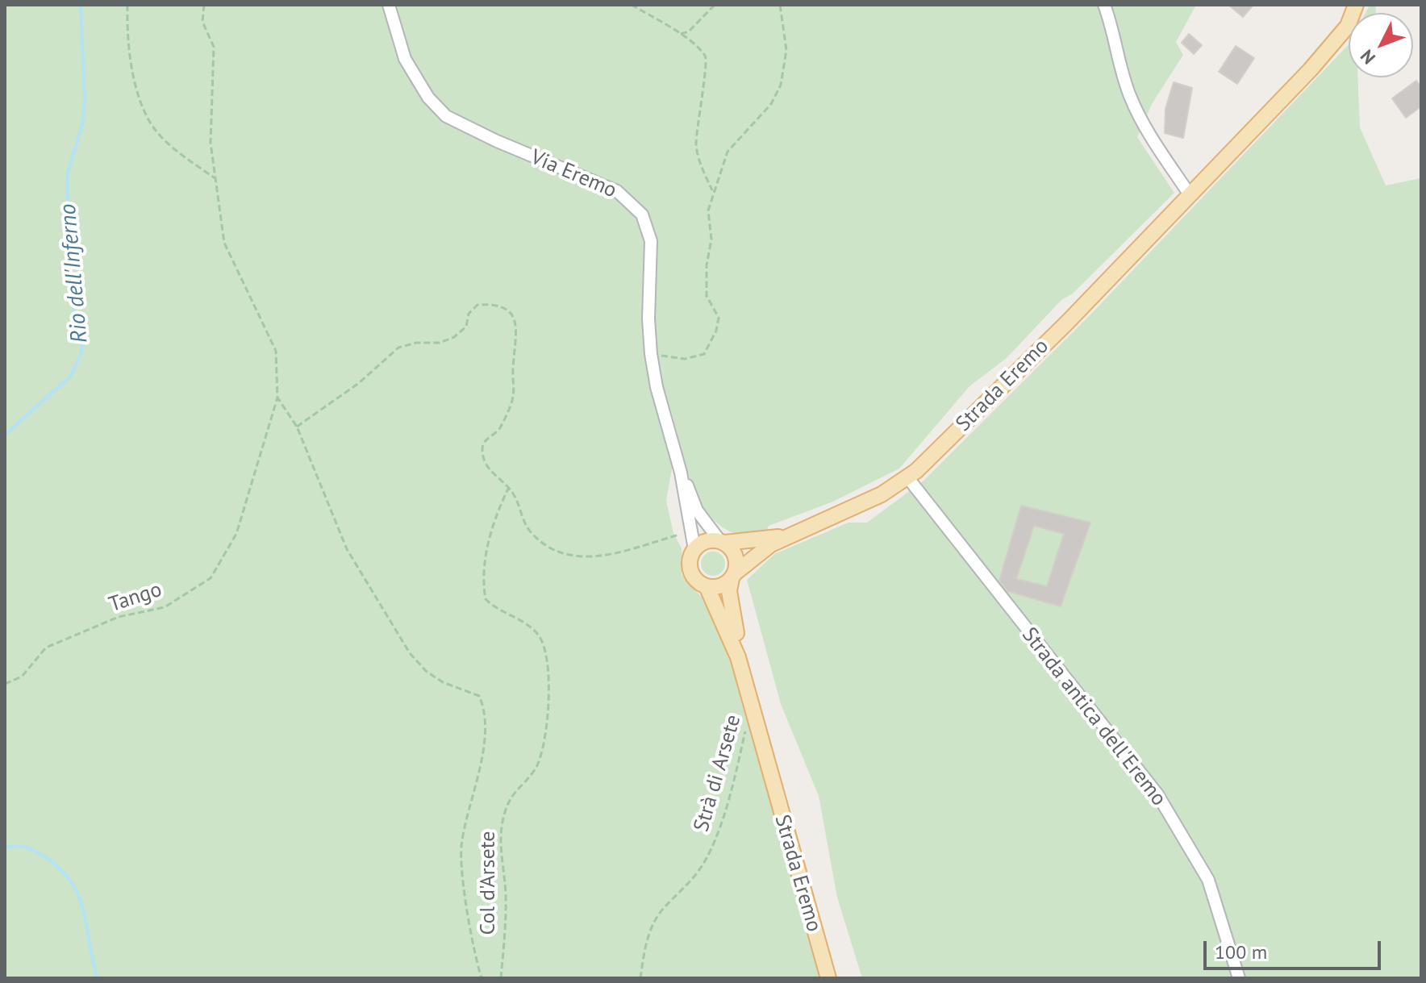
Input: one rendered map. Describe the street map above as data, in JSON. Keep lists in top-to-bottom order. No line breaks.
{"streets":{"main road":["Strada Eremo"],"street":["Via Eremo","Strada antica dell'Eremo"],"path":["Tango","Strà di Arsete","Col d'Arsete"]},"crossings":[["Via Eremo","Strada Eremo"],["Strada Eremo","Strada antica dell'Eremo"],["Strada Eremo","Strà di Arsete"]],"water":["Rio dell'Inferno"],"scale_bar":"100 m","north":"bottom left"}
